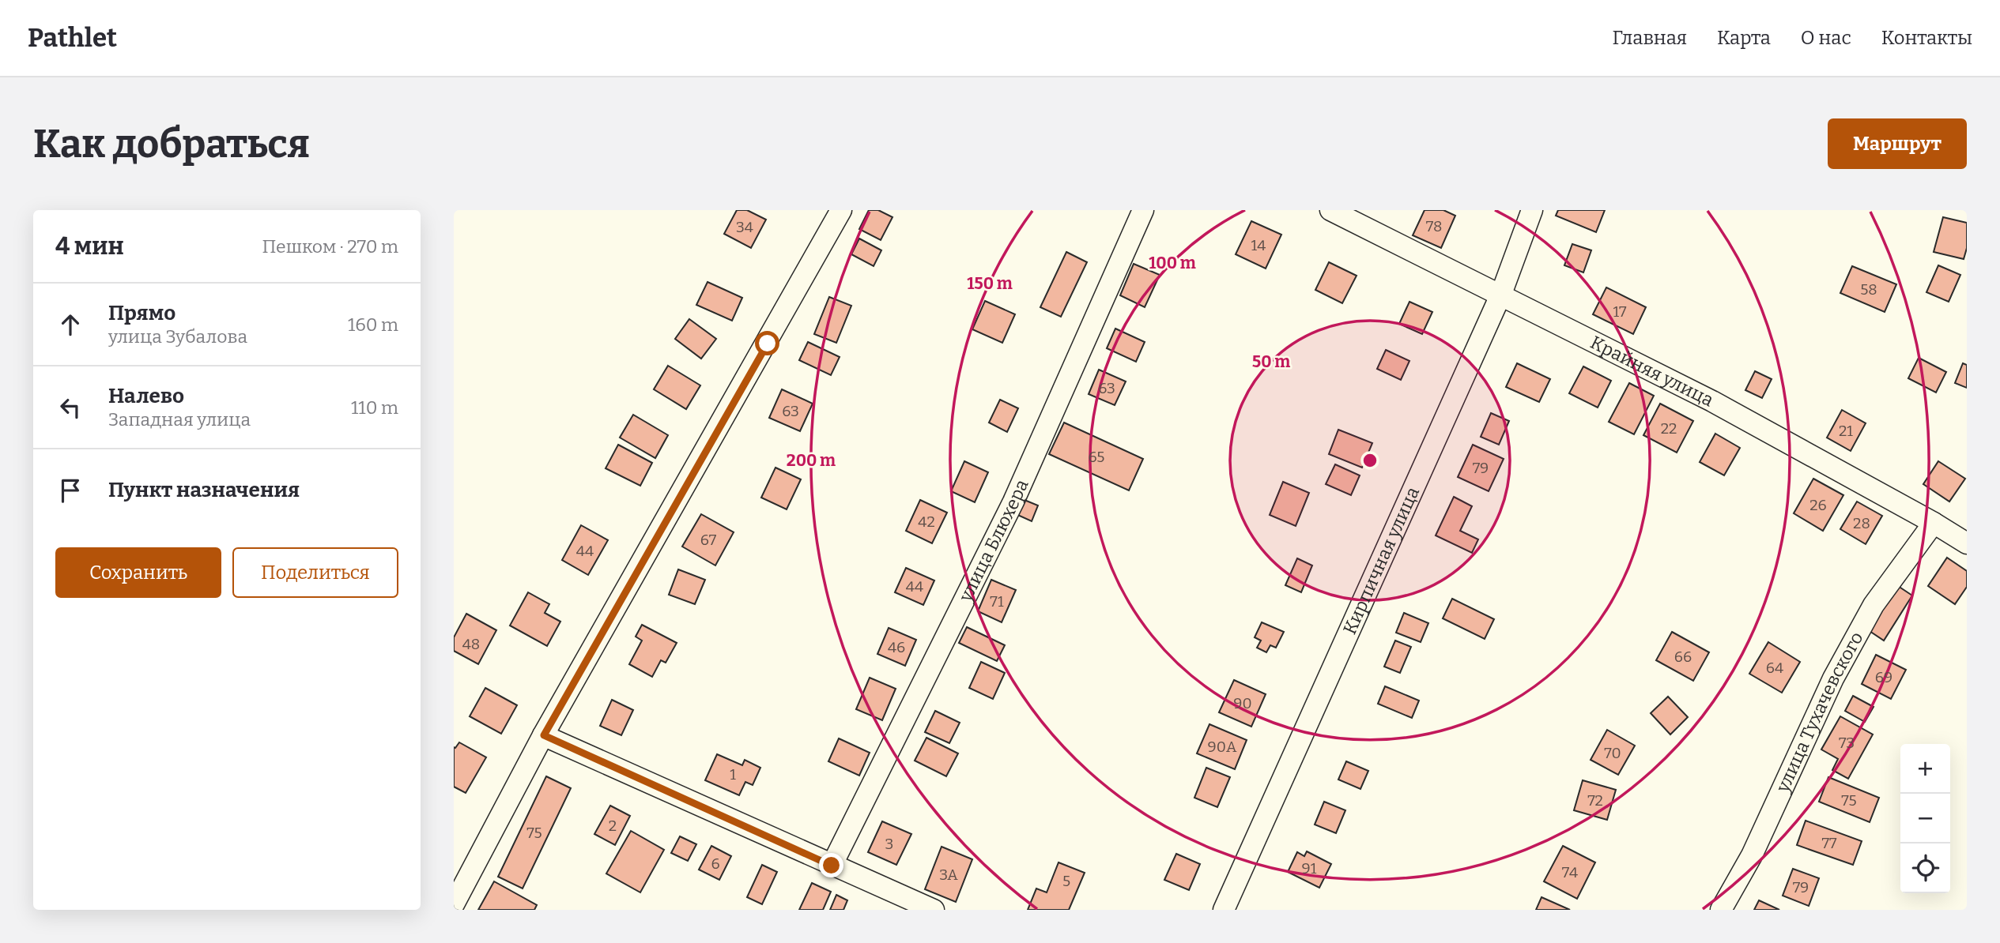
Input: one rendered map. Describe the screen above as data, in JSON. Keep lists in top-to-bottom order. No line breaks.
{"streets":{"street":["Крайняя улица","улица Блюхера","Кирпичная улица","улица Тухачевского"]},"crossings":[["Крайняя улица","Кирпичная улица"],["Крайняя улица","улица Тухачевского"]],"house_numbers":["78","34","14","58","17","63","63","22","21","65","79","26","42","28","67","44","44","71","48","46","66","64","69","90","73","90А","70","1","72","75","2","75","77","3","6","91","74","3А","5","79"],"page":{"header":"Pathlet","nav":["Главная","Карта","О нас","Контакты"],"buttons":["Маршрут",["Сохранить","Поделиться"]],"title":"Как добраться","heading":["4 мин","Пешком · 270 m"],"list":[["Прямо","улица Зубалова","160 m"],["Налево","Западная улица","110 m"],"Пункт назначения"],"map_buttons":["+","−"]},"rings":["100 m","150 m","50 m","200 m"]}
